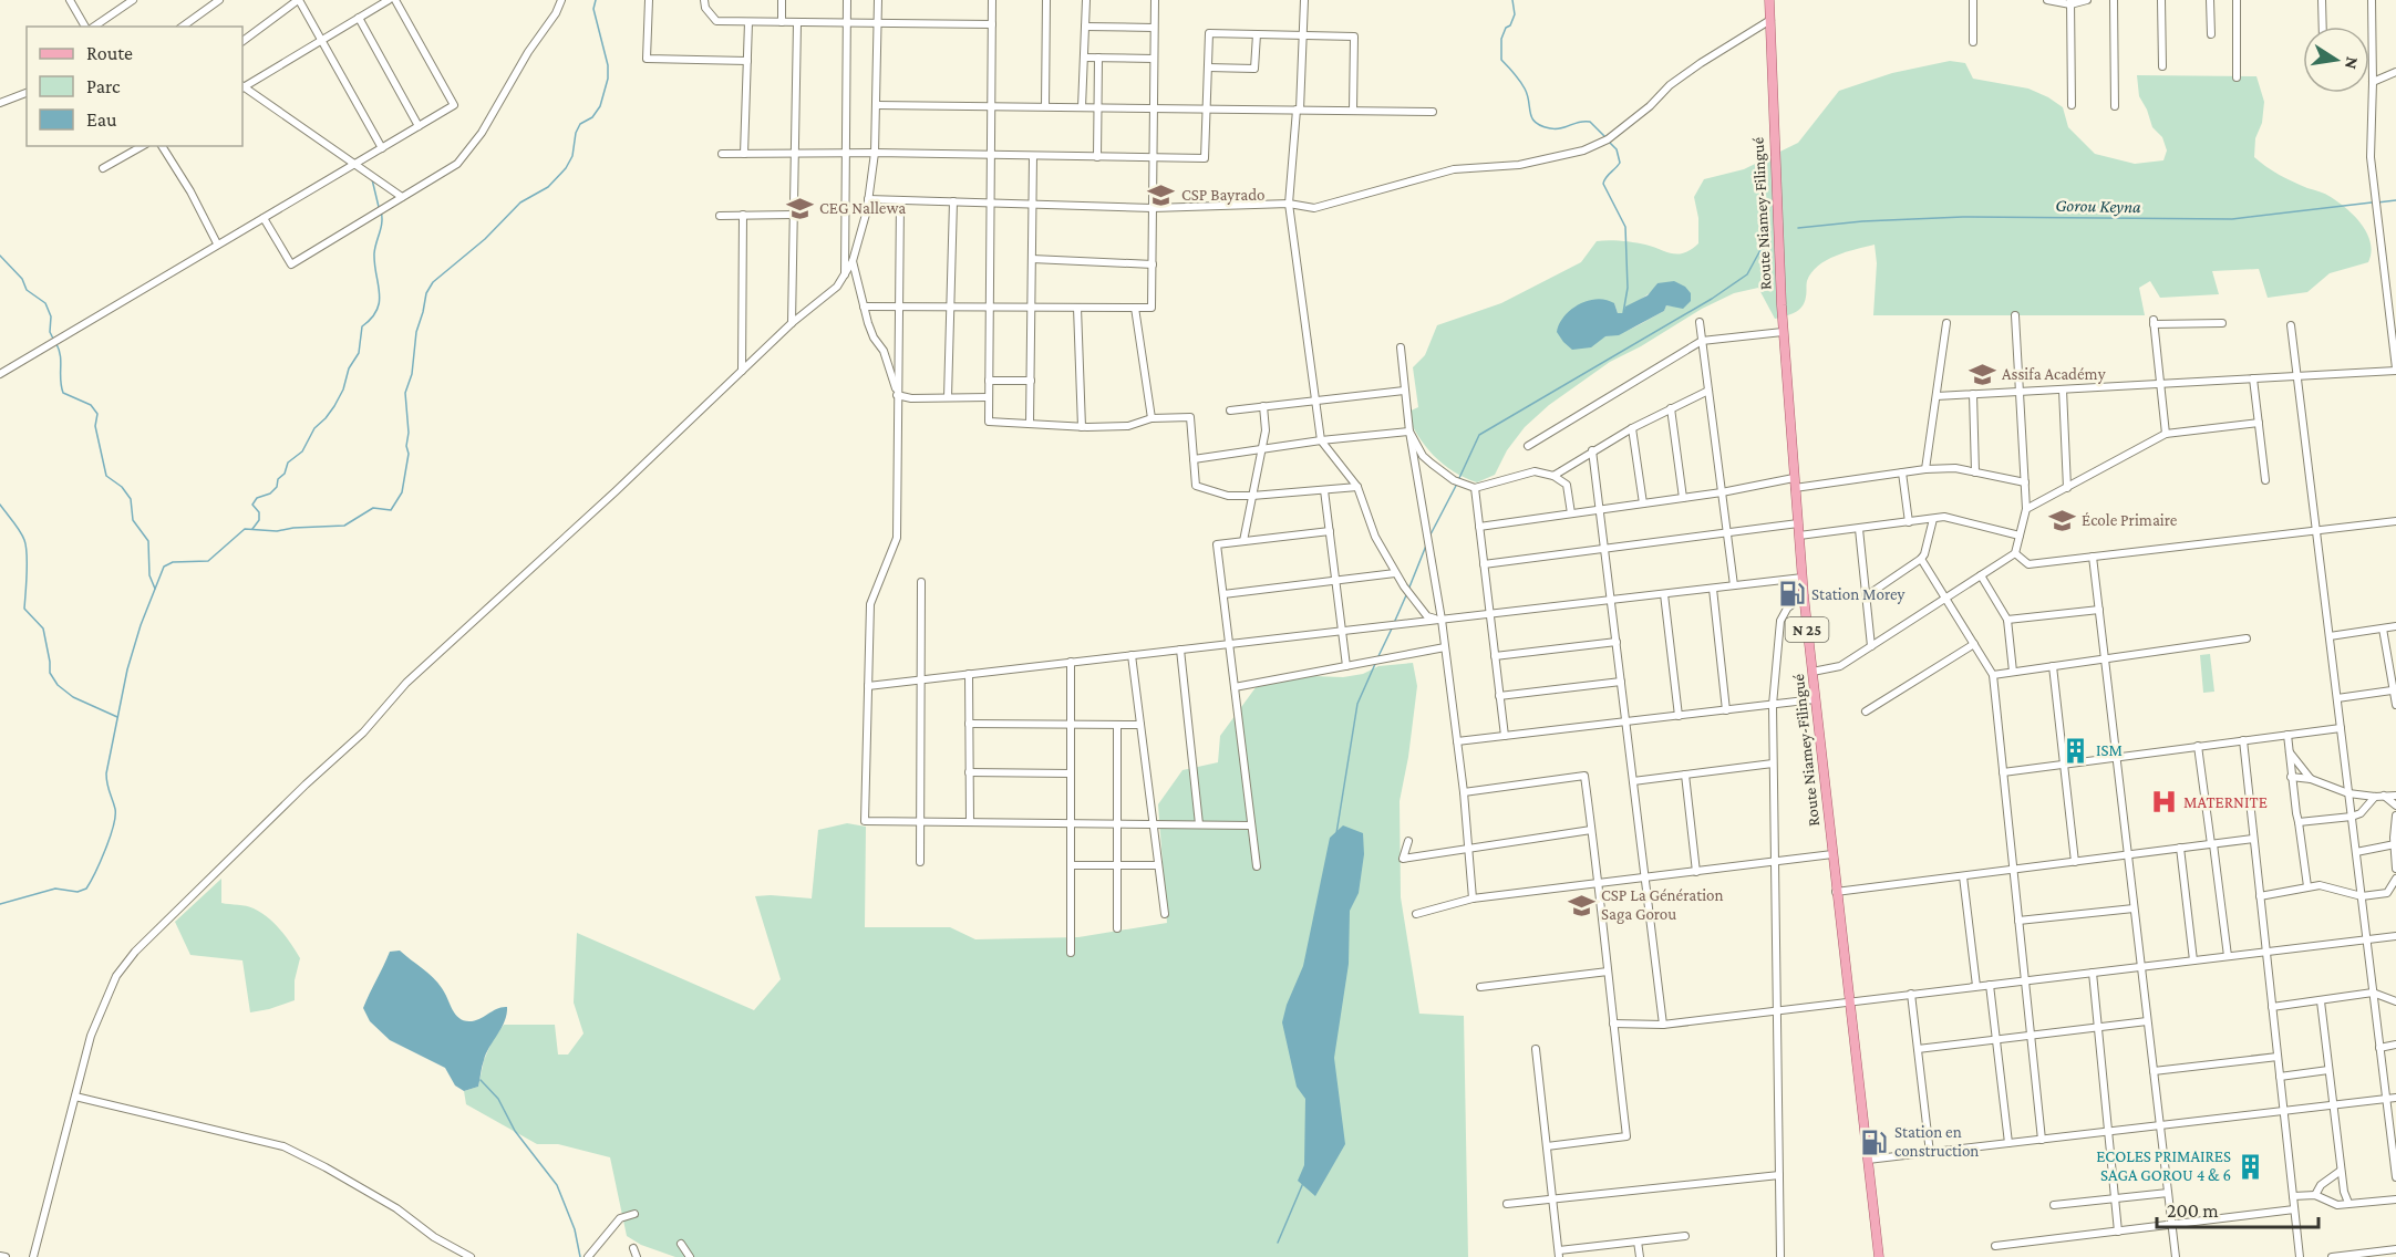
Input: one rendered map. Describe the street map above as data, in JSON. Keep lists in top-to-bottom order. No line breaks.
{"streets":{"main road":["Route Niamey-Filingué","N 25"]},"water":["Gorou Keyna"],"places":{"school or university":["CSP Bayrado","CEG Nallewa","Assifa Académy","École Primaire","CSP La Génération Saga Gorou"],"fuel station":["Station Morey","Station en construction"],"building":["ISM","ECOLES PRIMAIRES SAGA GOROU 4 & 6"],"hospital":["MATERNITE"]},"legend":["Route","Parc","Eau"],"scale_bar":"200 m","north":"right"}
